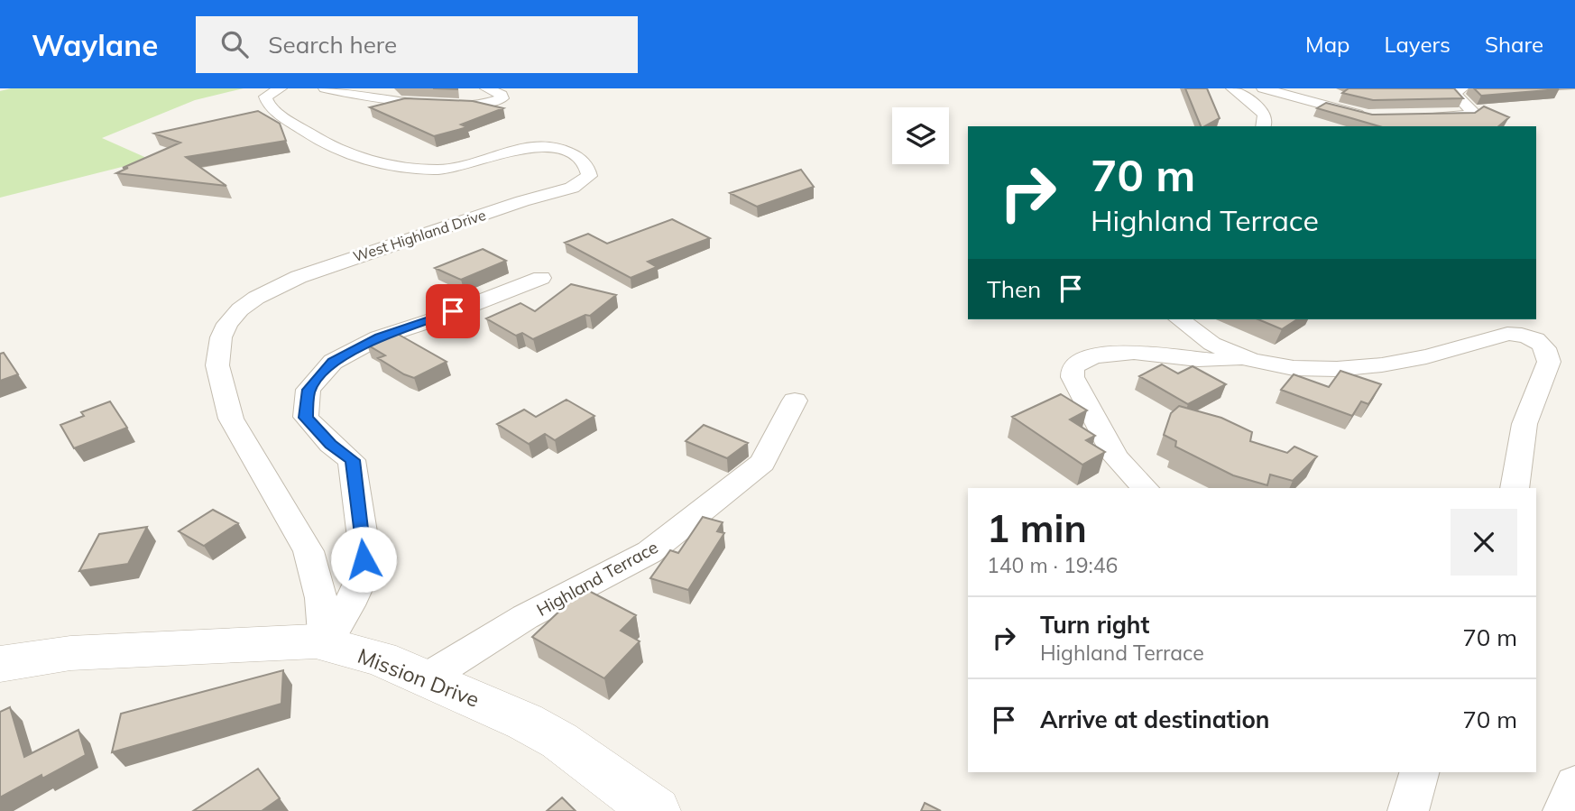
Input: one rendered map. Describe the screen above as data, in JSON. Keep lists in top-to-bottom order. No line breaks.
{"streets":{"street":["West Highland Drive","Highland Terrace","Mission Drive"]},"crossings":[["West Highland Drive","Mission Drive"],["Highland Terrace","Mission Drive"]],"page":{"header":"Waylane","search":"Search here","nav":["Map","Layers","Share"],"turn":["70 m","Highland Terrace"],"then":"Then","heading":["1 min","140 m · 19:46"],"list":[{"name":"Turn right","note":"Highland Terrace","value":"70 m"},{"name":"Arrive at destination","value":"70 m"}]}}
